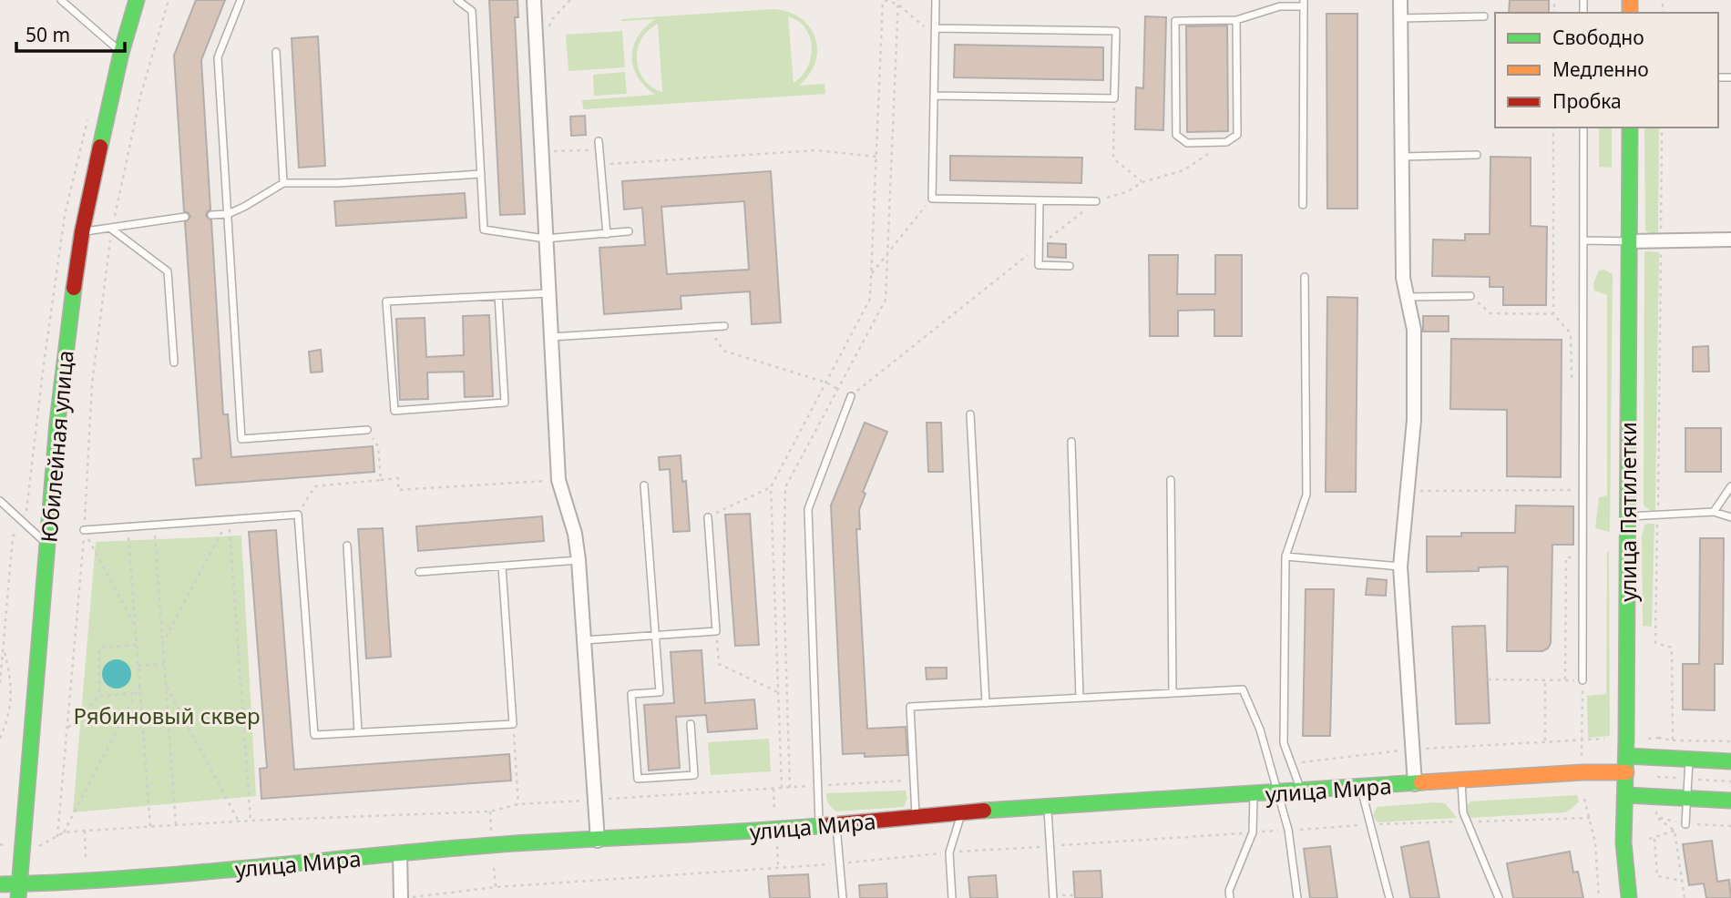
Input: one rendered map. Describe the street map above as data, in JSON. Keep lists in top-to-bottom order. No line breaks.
{"streets":{"main road":["Юбилейная улица","улица Пятилетки","улица Мира"]},"crossings":[["Юбилейная улица","улица Мира"],["улица Пятилетки","улица Мира"]],"parks":["Рябиновый сквер"],"legend":["Свободно","Медленно","Пробка"],"scale_bar":"50 m"}
